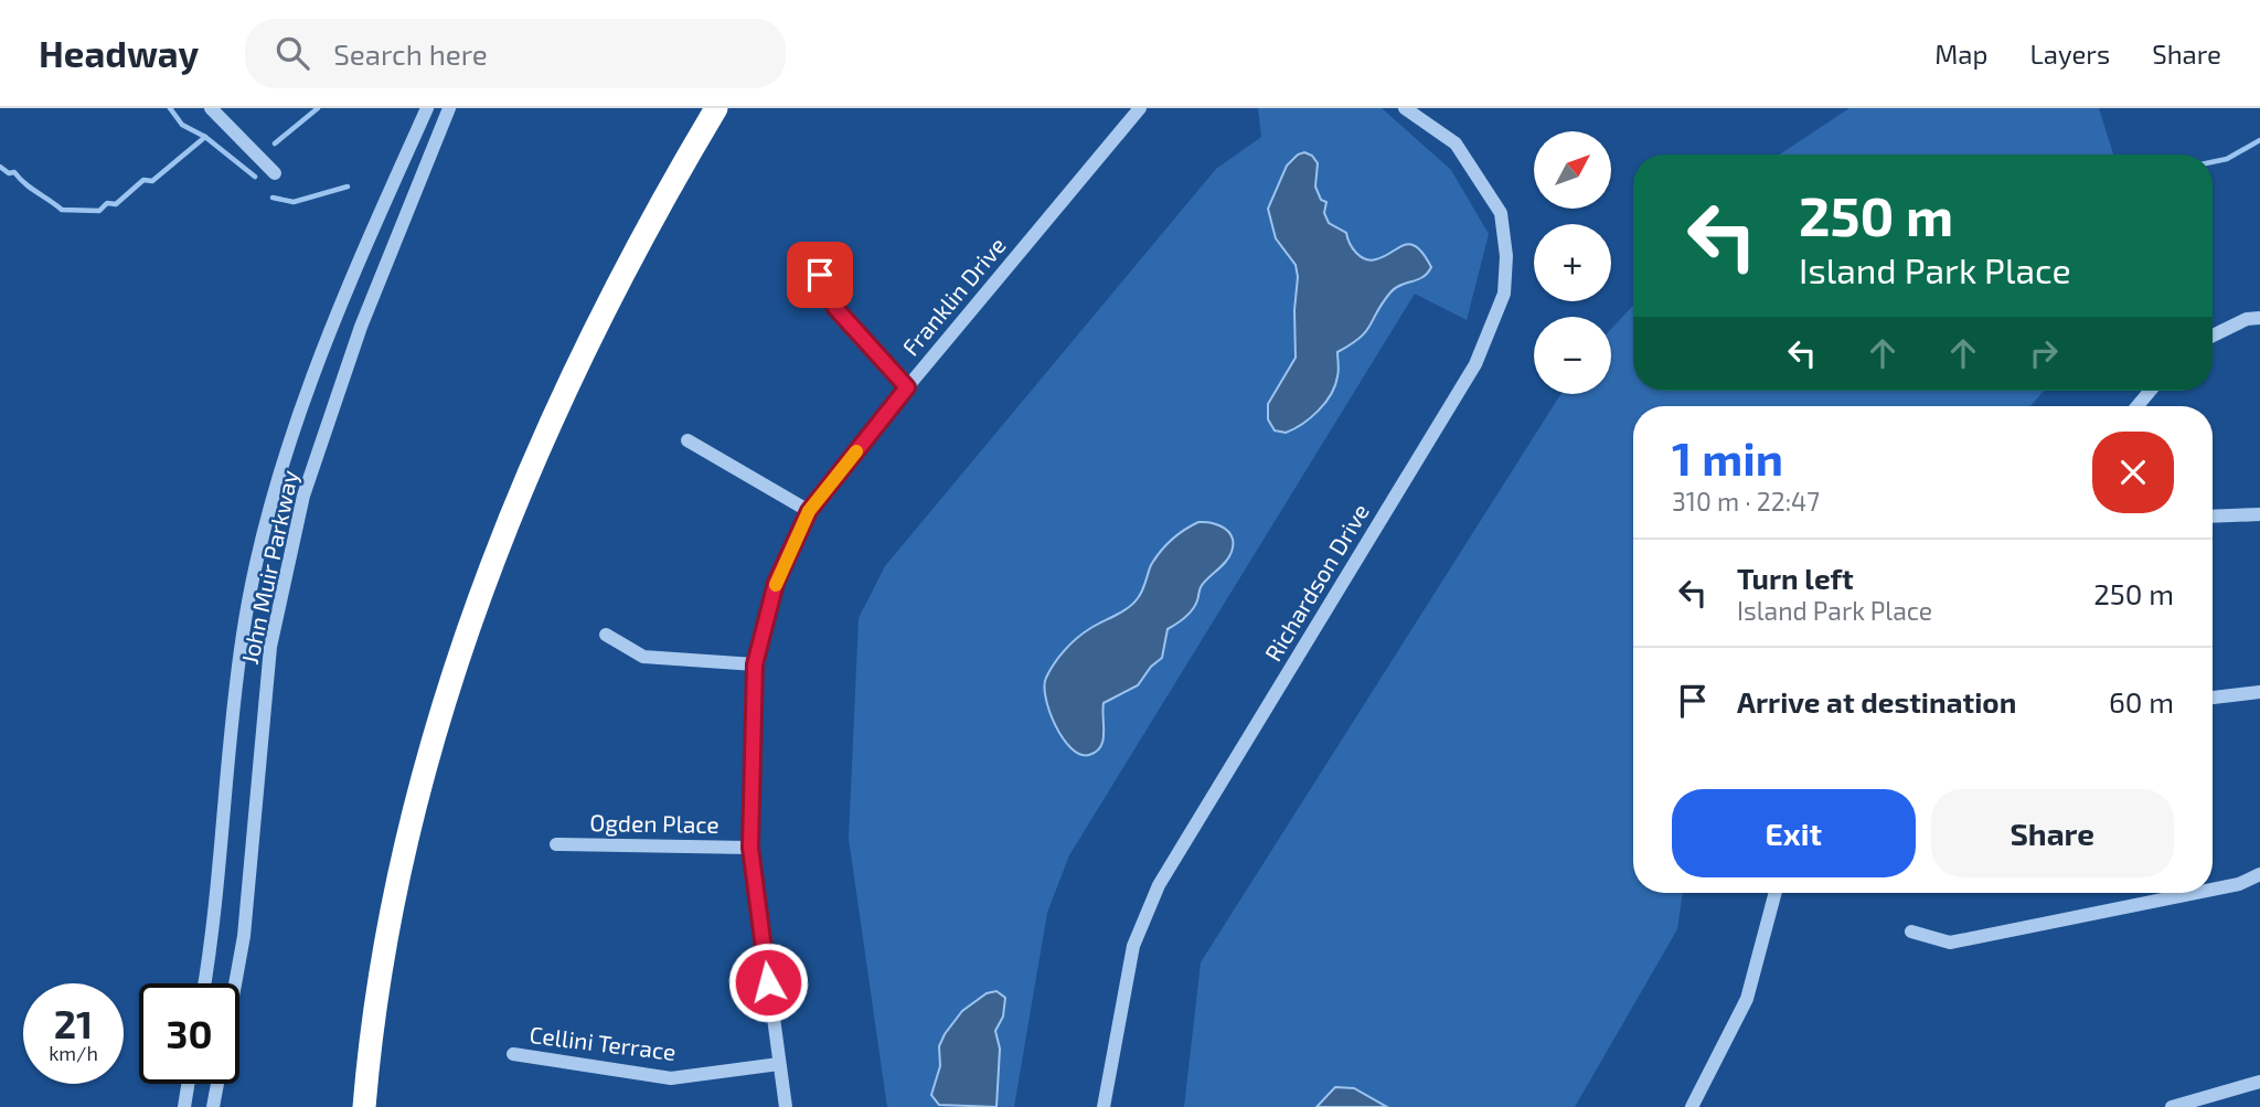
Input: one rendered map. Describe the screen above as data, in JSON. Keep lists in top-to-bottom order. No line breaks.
{"streets":{"street":["Franklin Drive","John Muir Parkway","Richardson Drive","Ogden Place","Cellini Terrace"]},"crossings":[["Franklin Drive","Ogden Place"],["Franklin Drive","Cellini Terrace"]],"north":"top right","page":{"header":"Headway","search":"Search here","nav":["Map","Layers","Share"],"map_buttons":["+","−"],"turn":["250 m","Island Park Place"],"heading":["1 min","310 m · 22:47"],"list":[{"name":"Turn left","note":"Island Park Place","value":"250 m"},{"name":"Arrive at destination","value":"60 m"}],"buttons":["Exit","Share"],"speed":"21 km/h","limit":"30"}}
